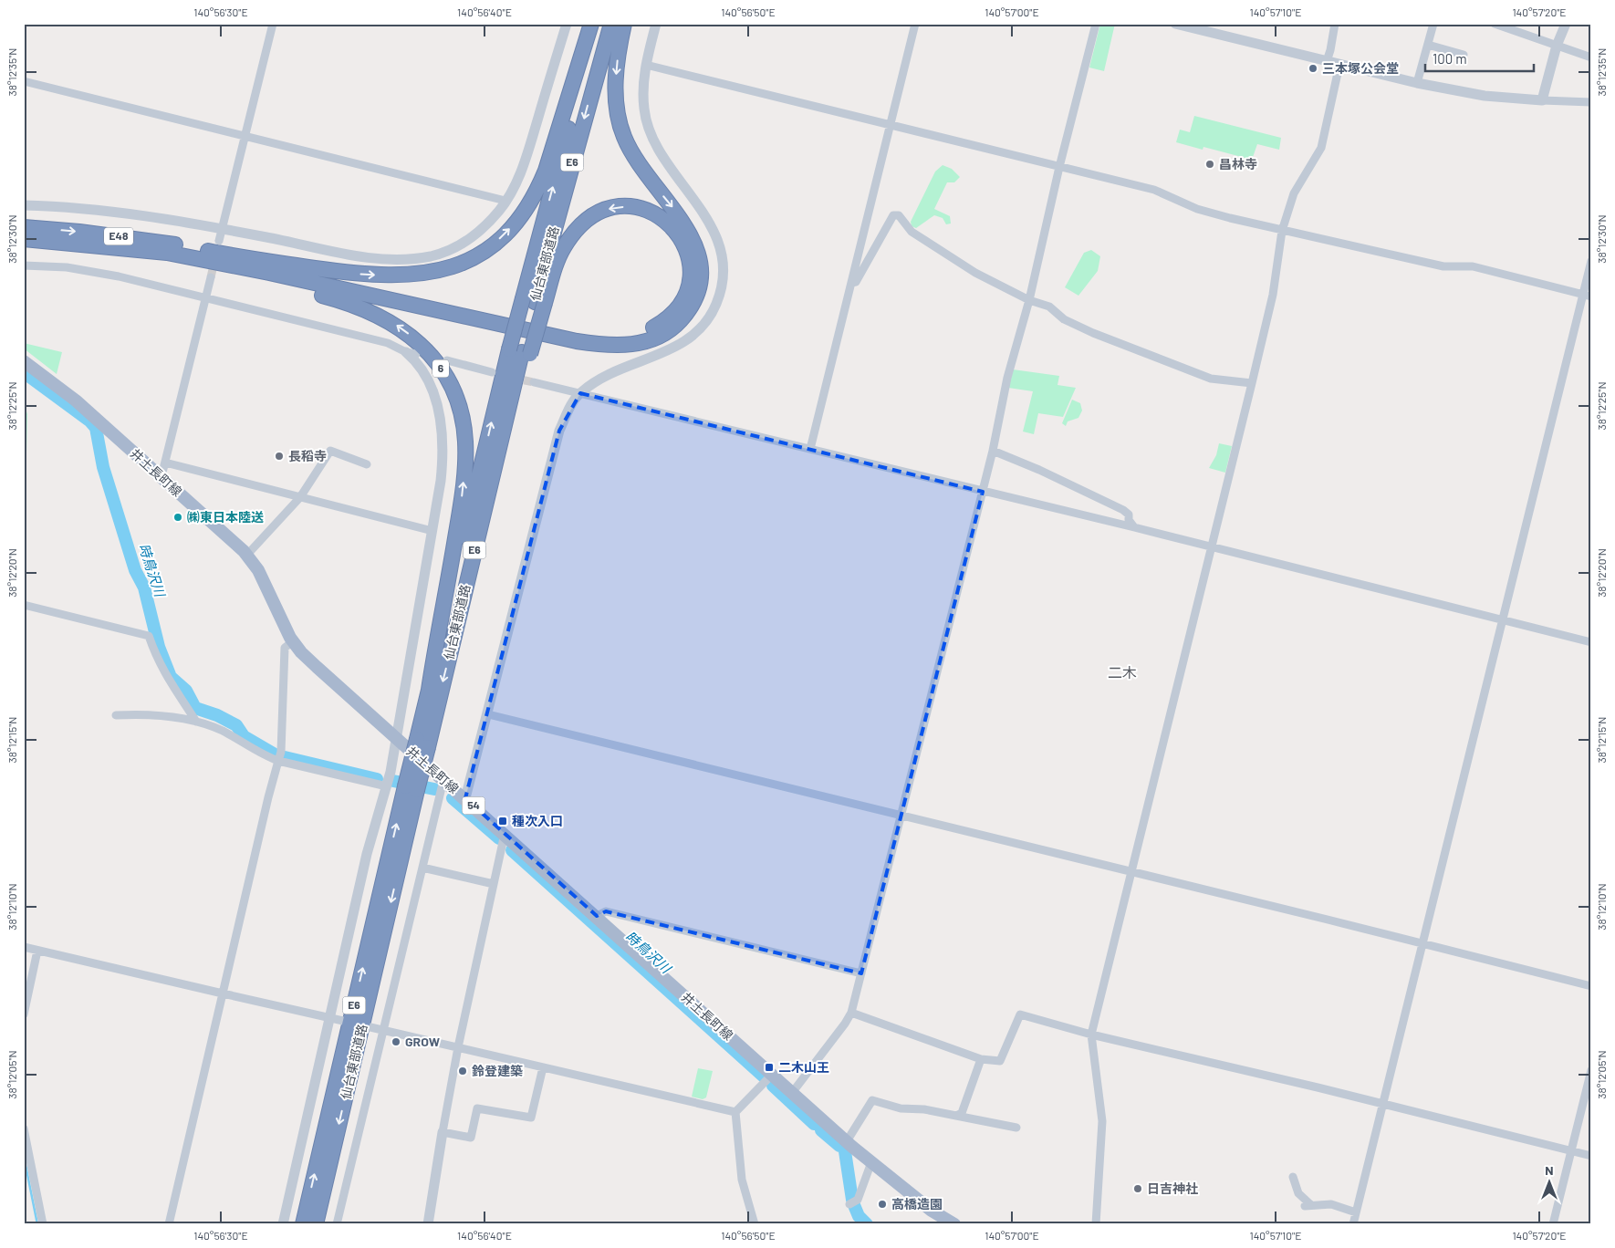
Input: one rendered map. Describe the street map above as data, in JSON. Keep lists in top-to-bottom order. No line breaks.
{"streets":{"highway":["E6","E48","仙台東部道路","6"],"main road":["井土長町線","54"]},"crossings":[["E48","6"],["仙台東部道路","6"]],"districts":["二木"],"water":["時鳥沢川"],"places":{"other":["三本塚公会堂","昌林寺","長稻寺","㈱東日本陸送","GROW","鈴登建築","日吉神社","高橋造園"],"transit":["種次入口","二木山王"]},"scale_bar":"100 m","north":"top","coordinates":["140°56'30\"E","140°56'40\"E","140°56'50\"E","140°57'00\"E","140°57'10\"E","140°57'20\"E","38°12'35\"N","38°12'30\"N","38°12'25\"N","38°12'20\"N","38°12'15\"N","38°12'10\"N","38°12'05\"N"]}
